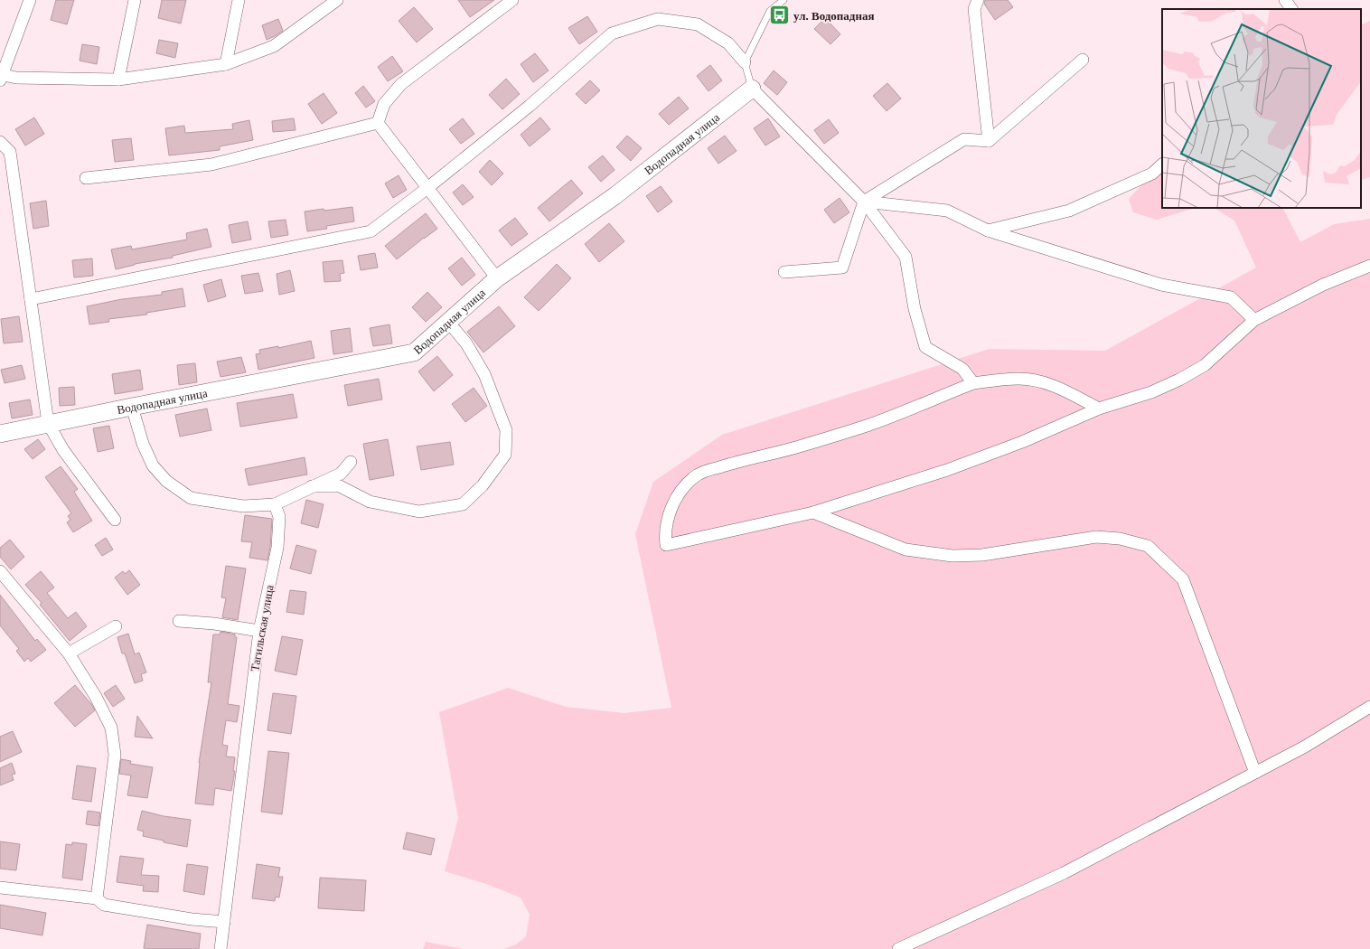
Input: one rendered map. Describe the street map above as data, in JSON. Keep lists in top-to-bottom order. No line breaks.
{"streets":{"street":["Водопадная улица","Тагильская улица"]},"places":{"bus stop":["ул. Водопадная"]}}
